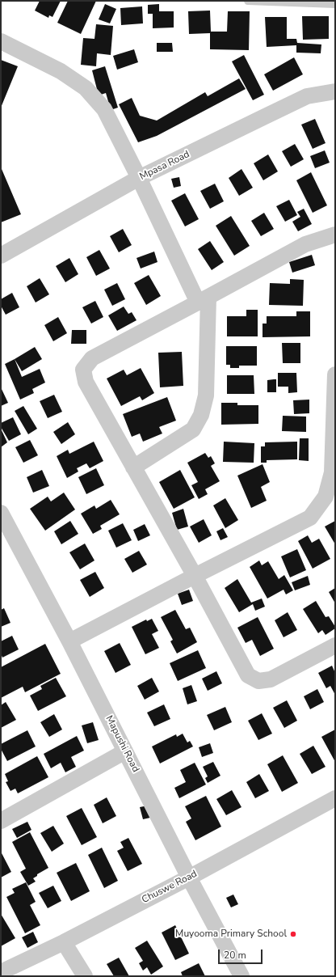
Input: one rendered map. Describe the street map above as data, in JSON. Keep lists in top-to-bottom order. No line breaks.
{"streets":{"street":["Mpasa Road","Mapushi Road","Chuswe Road"]},"crossings":[["Mapushi Road","Chuswe Road"]],"places":["Muyooma Primary School"],"scale_bar":"20 m"}
